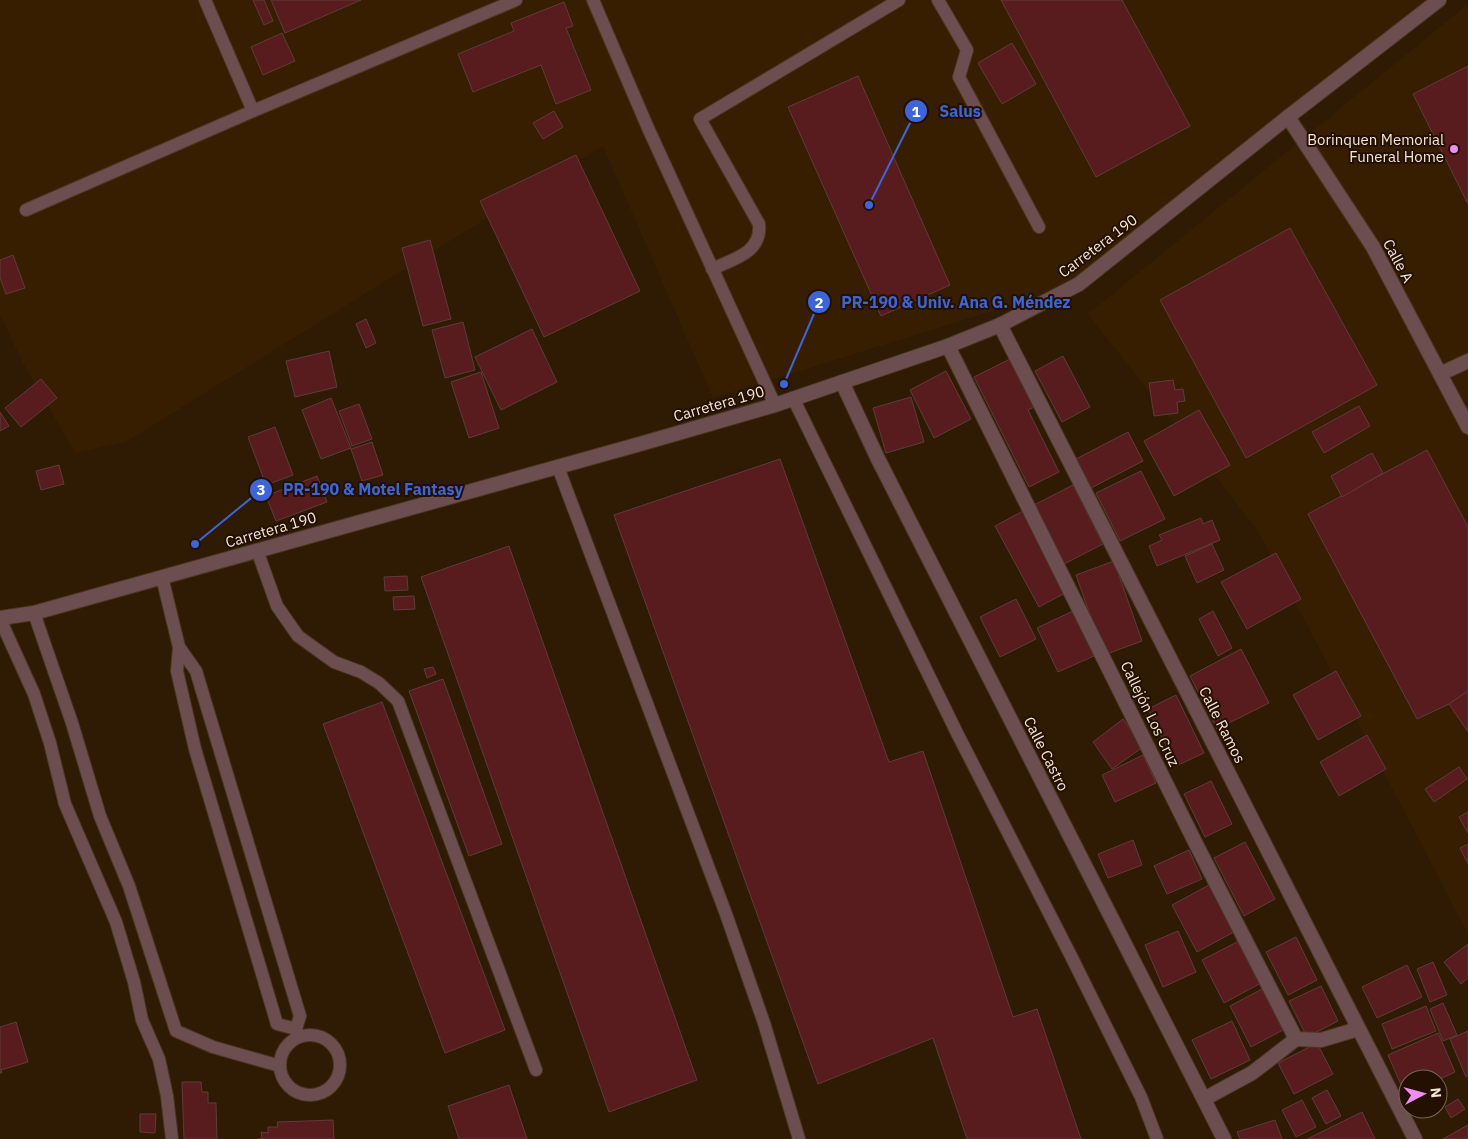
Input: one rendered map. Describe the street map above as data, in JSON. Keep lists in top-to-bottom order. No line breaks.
{"streets":{"street":["Carretera 190","Calle A","Callejón Los Cruz","Calle Ramos","Calle Castro"]},"crossings":[["Carretera 190","Calle A"],["Carretera 190","Callejón Los Cruz"],["Carretera 190","Calle Ramos"],["Carretera 190","Calle Castro"]],"places":["Borinquen Memorial Funeral Home","Salus","PR-190 & Univ. Ana G. Méndez","PR-190 & Motel Fantasy"],"north":"right"}
